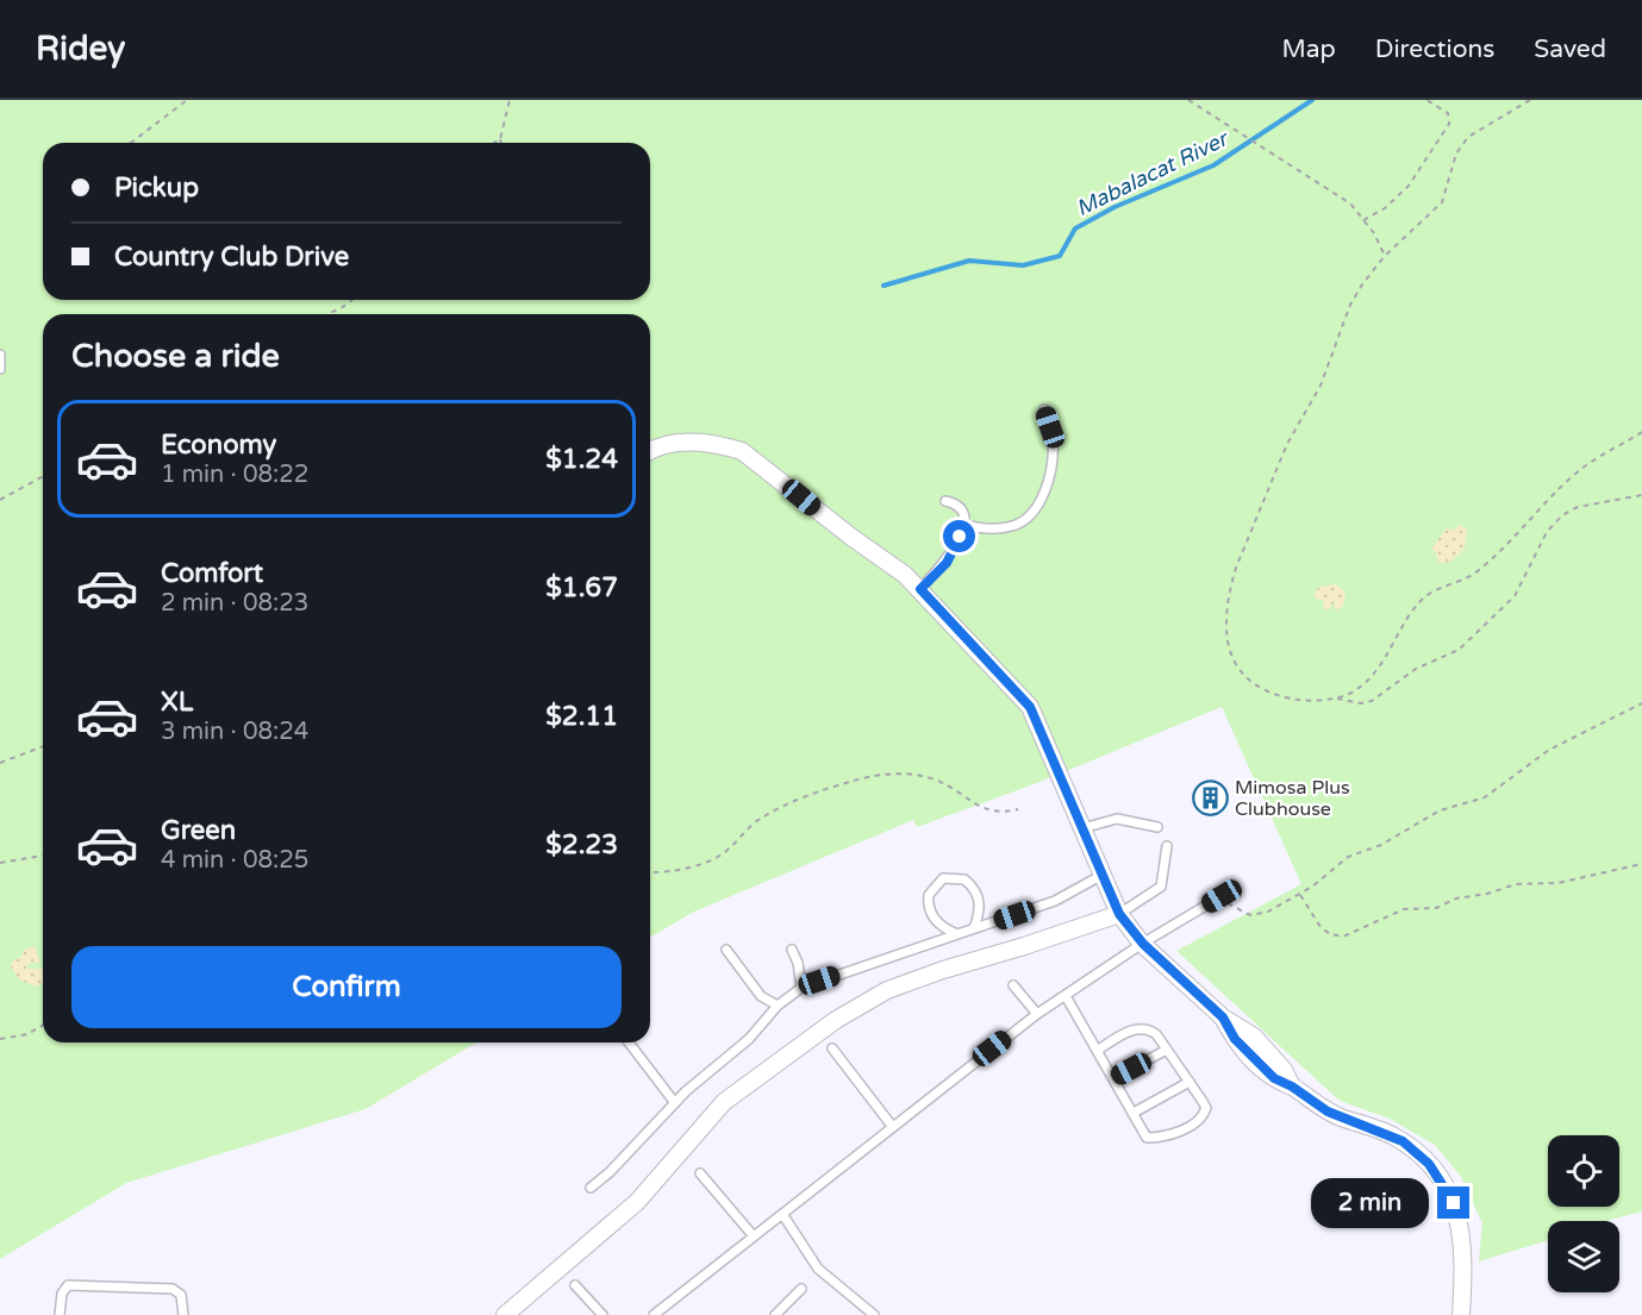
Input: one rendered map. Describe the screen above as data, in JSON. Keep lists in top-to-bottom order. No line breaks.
{"water":["Mabalacat River"],"places":{"building":["Mimosa Plus Clubhouse"]},"page":{"header":"Ridey","nav":["Map","Directions","Saved"],"banner":["Pickup","Country Club Drive"],"heading":"Choose a ride","list":[{"name":"Economy","note":"1 min · 08:22","value":"$1.24"},{"name":"Comfort","note":"2 min · 08:23","value":"$1.67"},{"name":"XL","note":"3 min · 08:24","value":"$2.11"},{"name":"Green","note":"4 min · 08:25","value":"$2.23"}],"buttons":"Confirm","bubble":"2 min"}}
